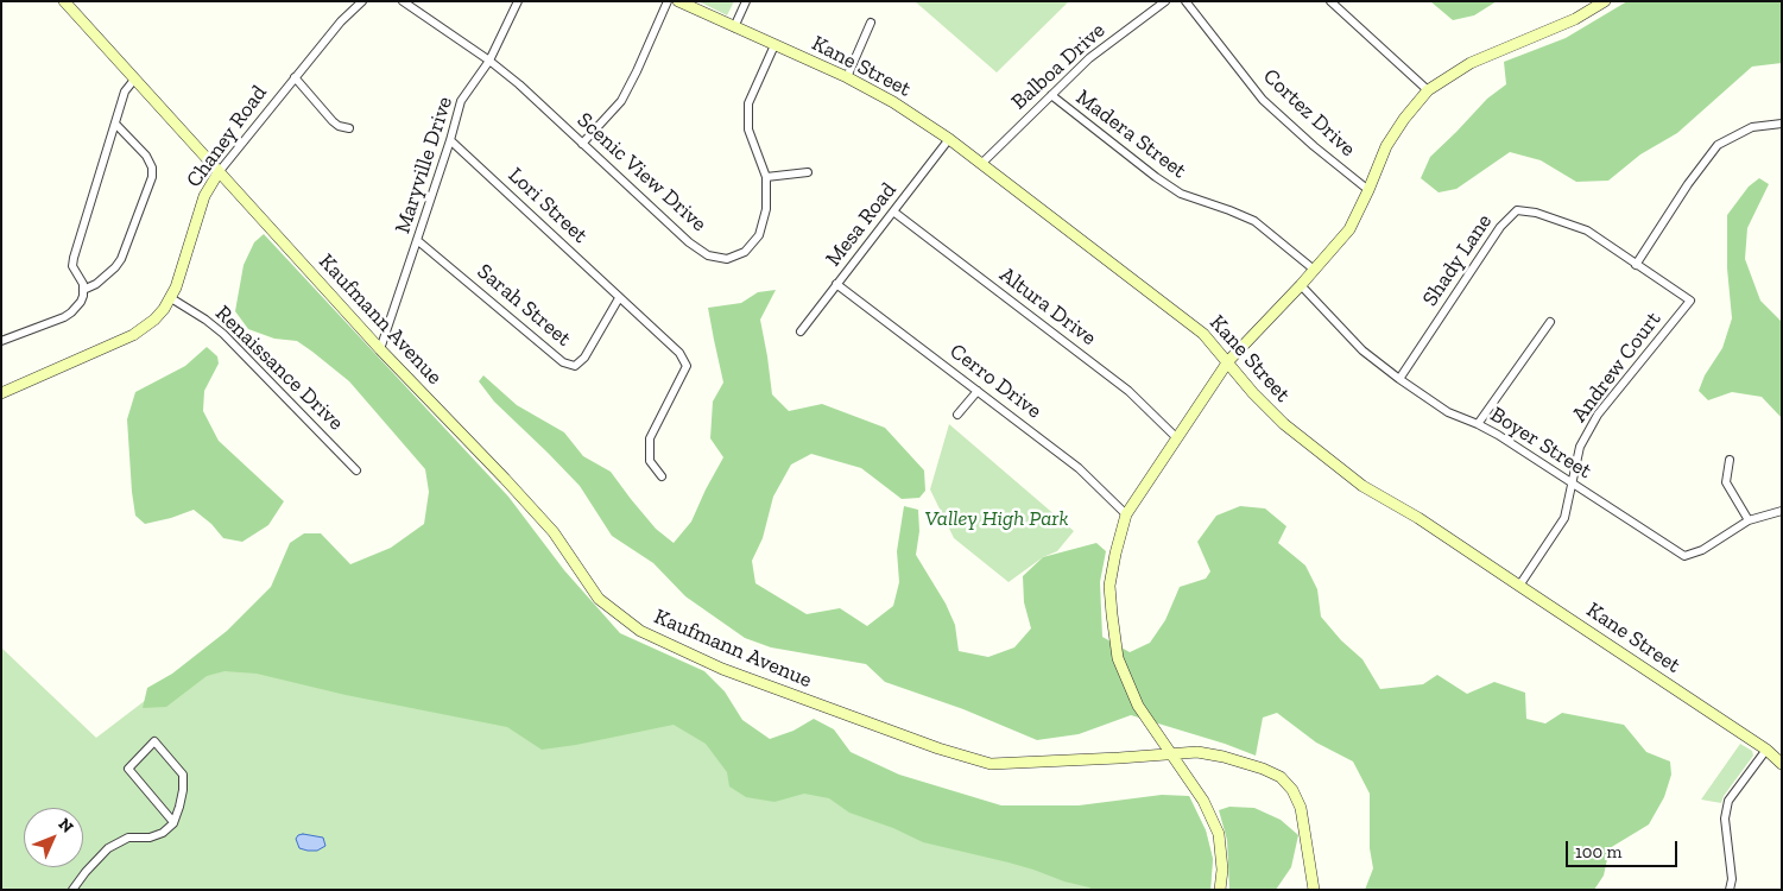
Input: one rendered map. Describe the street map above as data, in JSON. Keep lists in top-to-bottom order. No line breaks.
{"streets":{"street":["Kane Street","Balboa Drive","Cortez Drive","Madera Street","Chaney Road","Maryville Drive","Scenic View Drive","Lori Street","Mesa Road","Shady Lane","Sarah Street","Altura Drive","Kaufmann Avenue","Andrew Court","Renaissance Drive","Cerro Drive","Boyer Street"]},"crossings":[["Kane Street","Balboa Drive"],["Kane Street","Scenic View Drive"],["Kane Street","Mesa Road"],["Kane Street","Andrew Court"],["Balboa Drive","Madera Street"],["Chaney Road","Kaufmann Avenue"],["Chaney Road","Renaissance Drive"],["Maryville Drive","Scenic View Drive"],["Maryville Drive","Lori Street"],["Maryville Drive","Sarah Street"],["Maryville Drive","Kaufmann Avenue"],["Lori Street","Sarah Street"],["Mesa Road","Altura Drive"],["Mesa Road","Cerro Drive"],["Shady Lane","Andrew Court"],["Shady Lane","Boyer Street"],["Andrew Court","Boyer Street"]],"parks":["Valley High Park"],"scale_bar":"100 m","north":"top right"}
